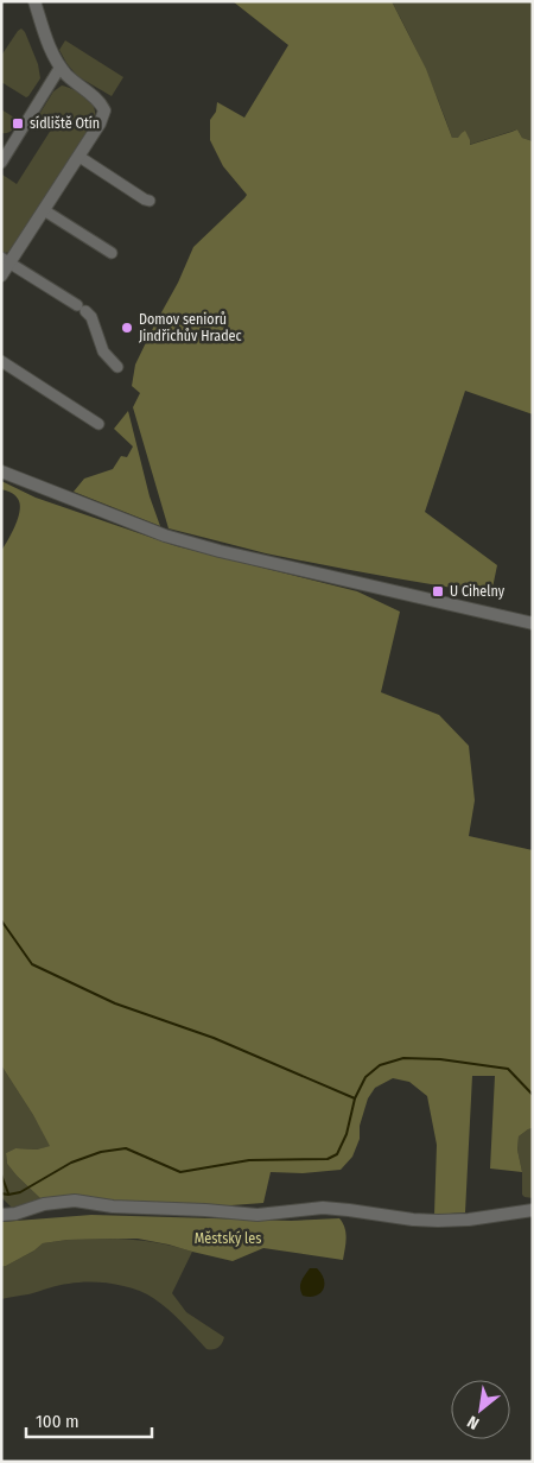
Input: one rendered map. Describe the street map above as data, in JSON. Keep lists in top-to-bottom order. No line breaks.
{"parks":["Městský les"],"places":{"transit":["sídliště Otín","U Cihelny"],"other":["Domov seniorů Jindřichův Hradec"]},"scale_bar":"100 m","north":"bottom left"}
